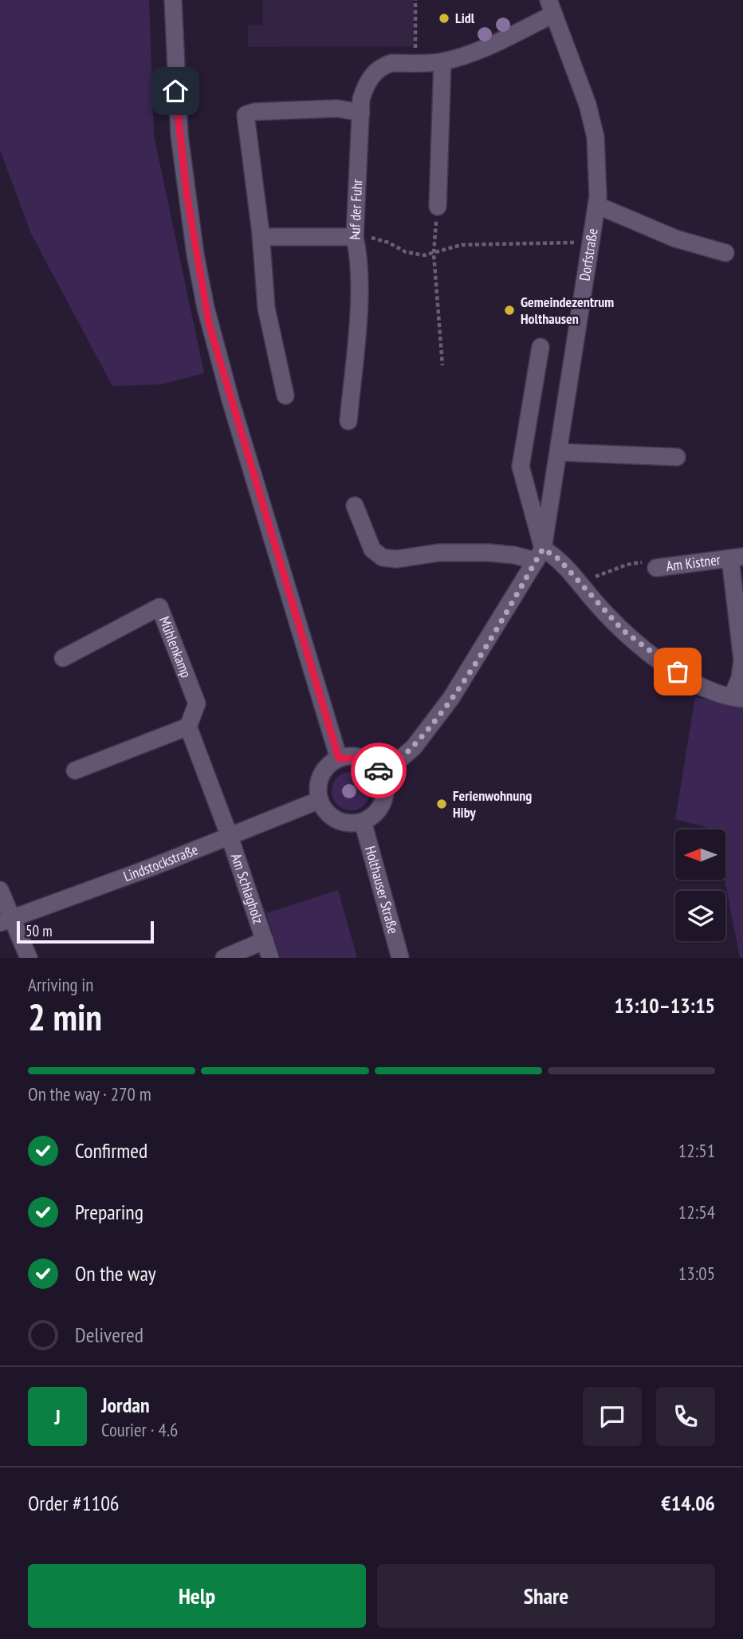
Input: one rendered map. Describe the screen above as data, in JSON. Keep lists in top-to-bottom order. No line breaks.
{"streets":{"street":["Auf der Fuhr","Dorfstraße","Am Kistner","Mühlenkamp","Lindstockstraße","Am Schlagholz","Holthauser Straße"]},"crossings":[["Auf der Fuhr","Dorfstraße"],["Dorfstraße","Lindstockstraße"],["Dorfstraße","Holthauser Straße"],["Lindstockstraße","Am Schlagholz"],["Lindstockstraße","Holthauser Straße"]],"places":["Lidl","Gemeindezentrum Holthausen","Ferienwohnung Hiby"],"scale_bar":"50 m","north":"left","page":{"scale":"50 m","heading":["2 min","Arriving in","13:10–13:15"],"panel":["Jordan","Courier · 4.6","Order #1106","€14.06"],"bar":"On the way · 270 m","list":[["Confirmed","12:51"],["Preparing","12:54"],["On the way","13:05"],"Delivered"],"round":"J","buttons":["Help","Share"]}}
